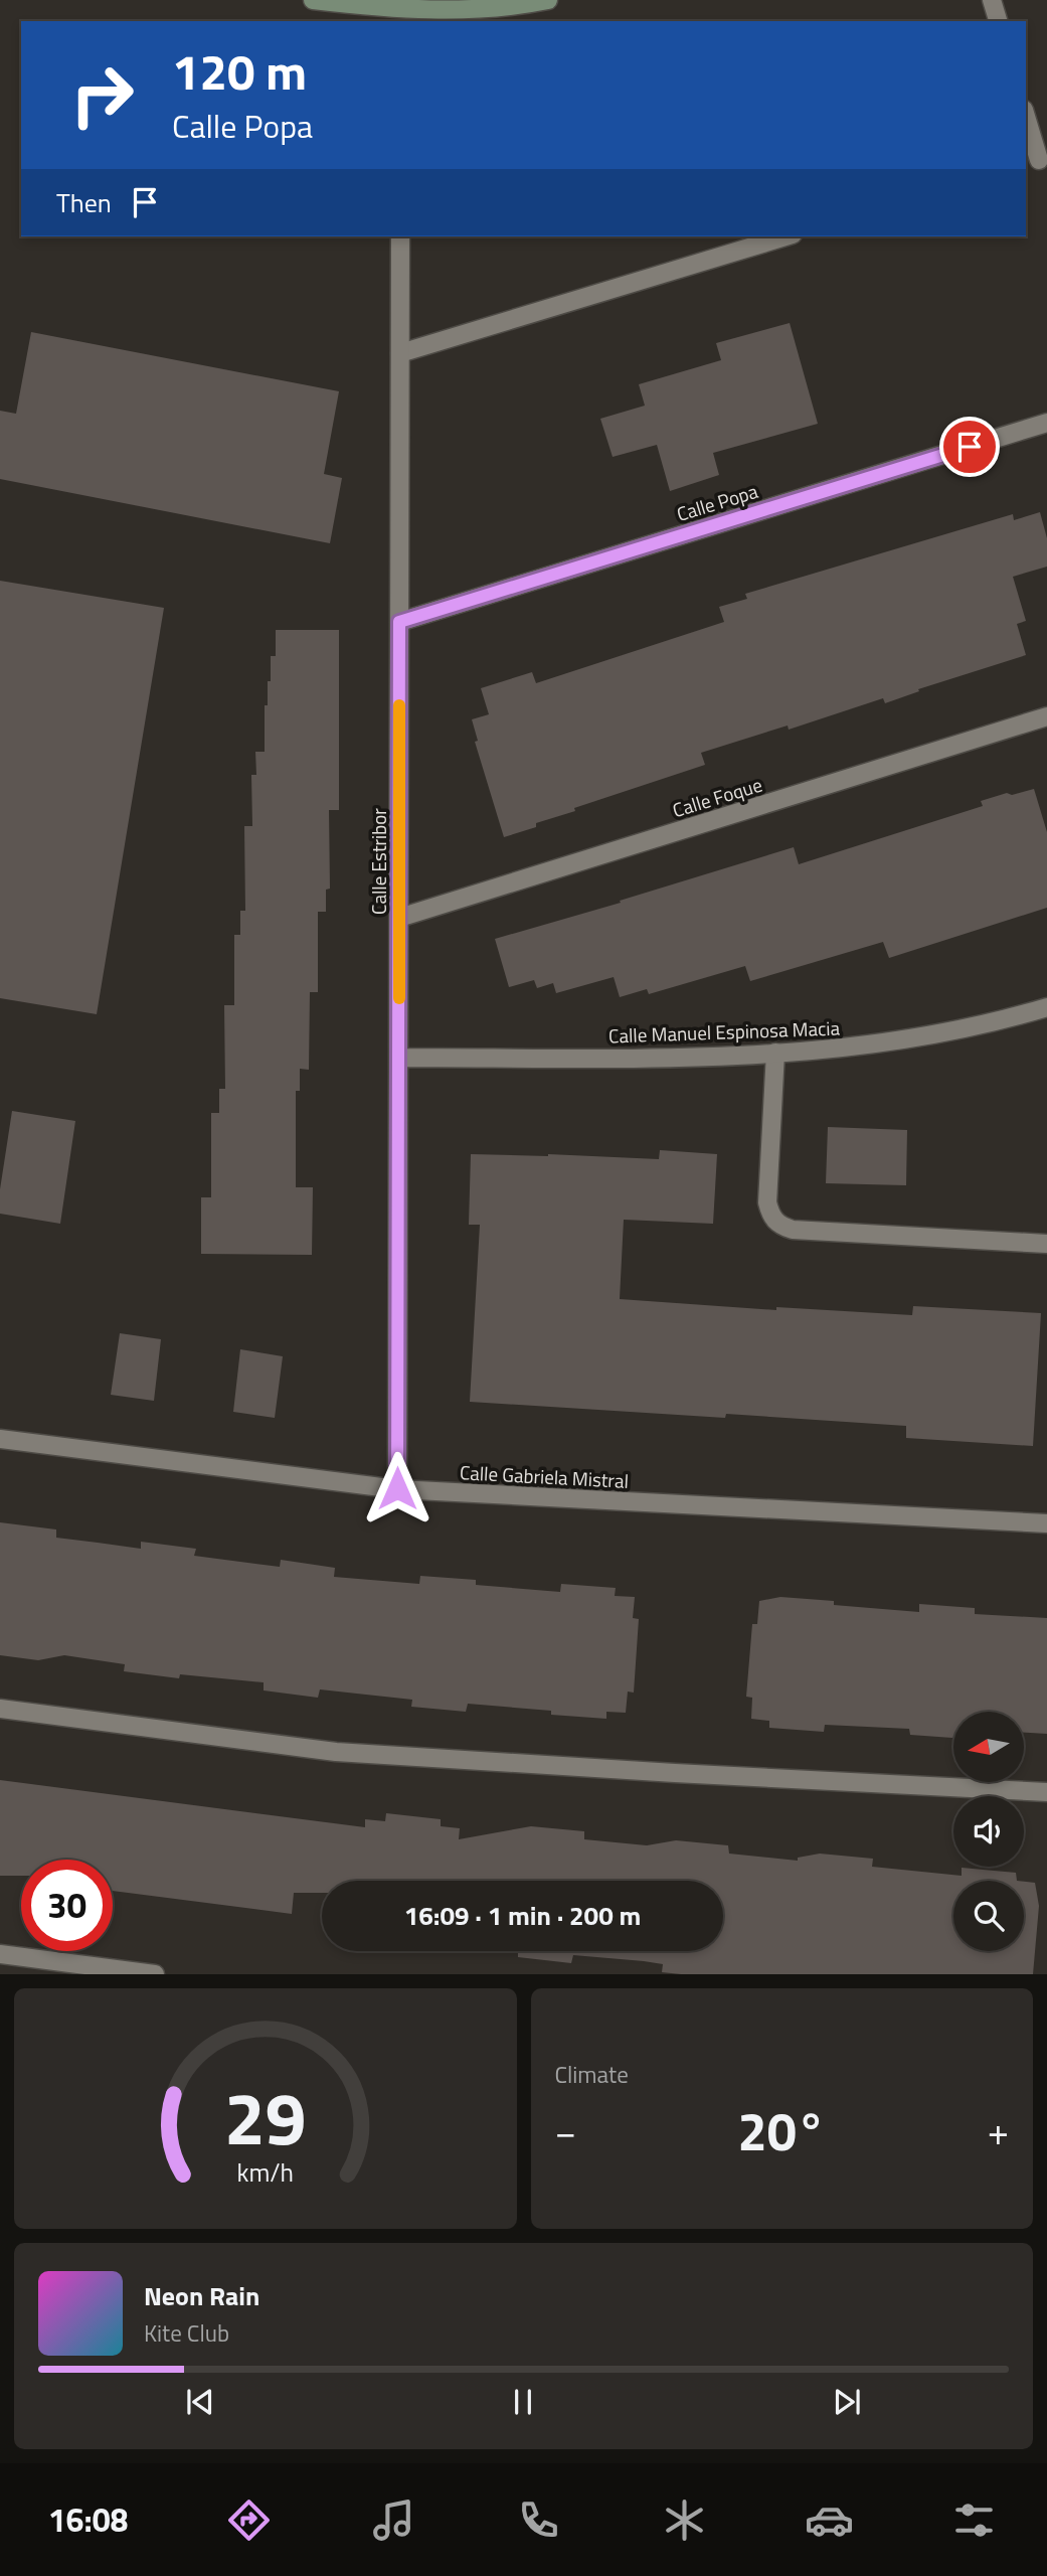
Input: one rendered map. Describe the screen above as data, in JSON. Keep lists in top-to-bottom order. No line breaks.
{"streets":{"street":["Calle Popa","Calle Foque","Calle Estribor","Calle Manuel Espinosa Macia","Calle Gabriela Mistral"]},"crossings":[["Calle Popa","Calle Estribor"],["Calle Foque","Calle Estribor"],["Calle Estribor","Calle Manuel Espinosa Macia"],["Calle Estribor","Calle Gabriela Mistral"]],"north":"left","page":{"turn":["120 m","Calle Popa"],"then":"Then","limit":"30","trip":"16:09 · 1 min · 200 m","tile":"Climate","heat":["−","20°","+"],"song":["Neon Rain","Kite Club"],"tabs":"16:08","gauge":["29","km/h"]}}
